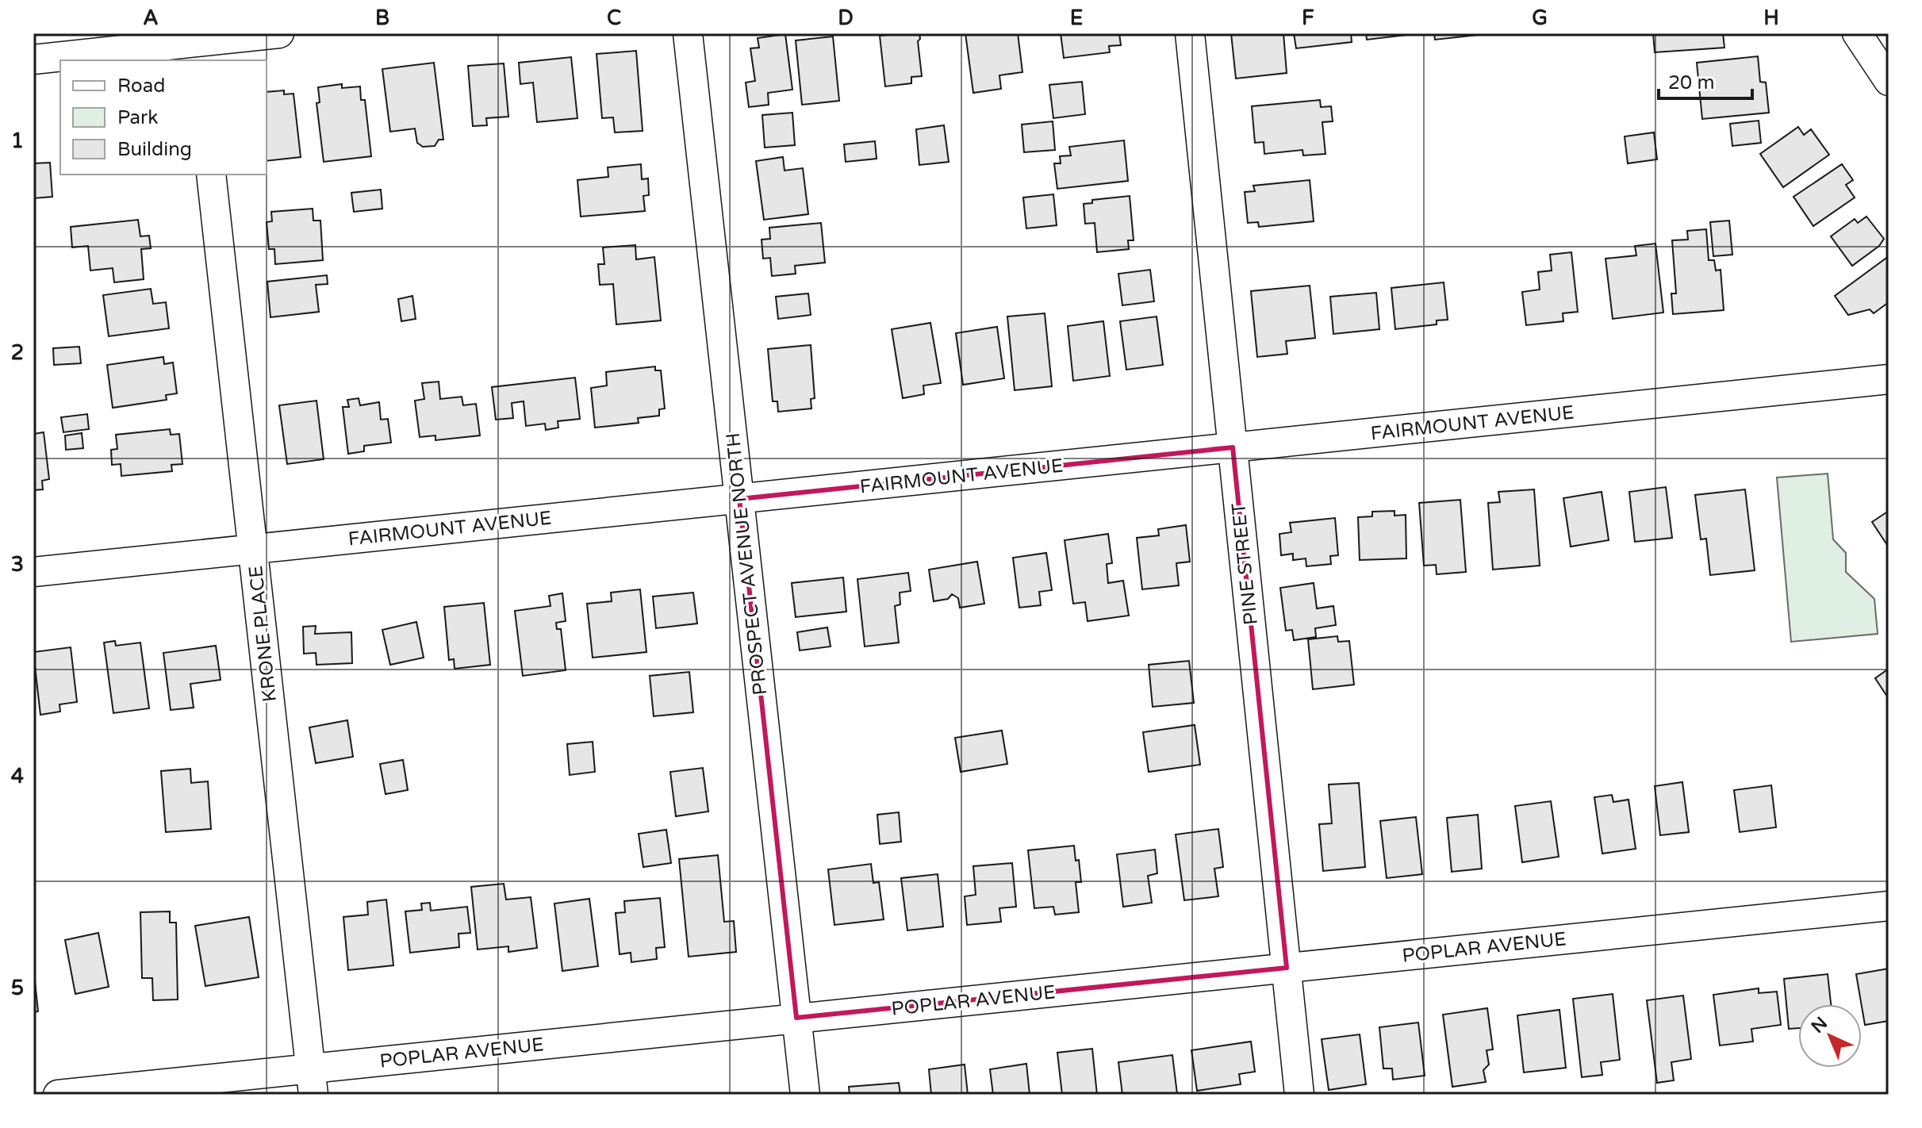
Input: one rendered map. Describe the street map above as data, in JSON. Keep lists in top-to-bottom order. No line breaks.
{"streets":{"street":["FAIRMOUNT AVENUE","PROSPECT AVENUE NORTH","PINE STREET","KRONE PLACE","POPLAR AVENUE"]},"crossings":[["FAIRMOUNT AVENUE","PROSPECT AVENUE NORTH"],["FAIRMOUNT AVENUE","PINE STREET"],["FAIRMOUNT AVENUE","KRONE PLACE"],["PROSPECT AVENUE NORTH","POPLAR AVENUE"],["PINE STREET","POPLAR AVENUE"],["KRONE PLACE","POPLAR AVENUE"]],"legend":["Road","Park","Building"],"scale_bar":"20 m","north":"top left","grid":{"columns":["A","B","C","D","E","F","G","H"],"rows":["1","2","3","4","5"]}}
